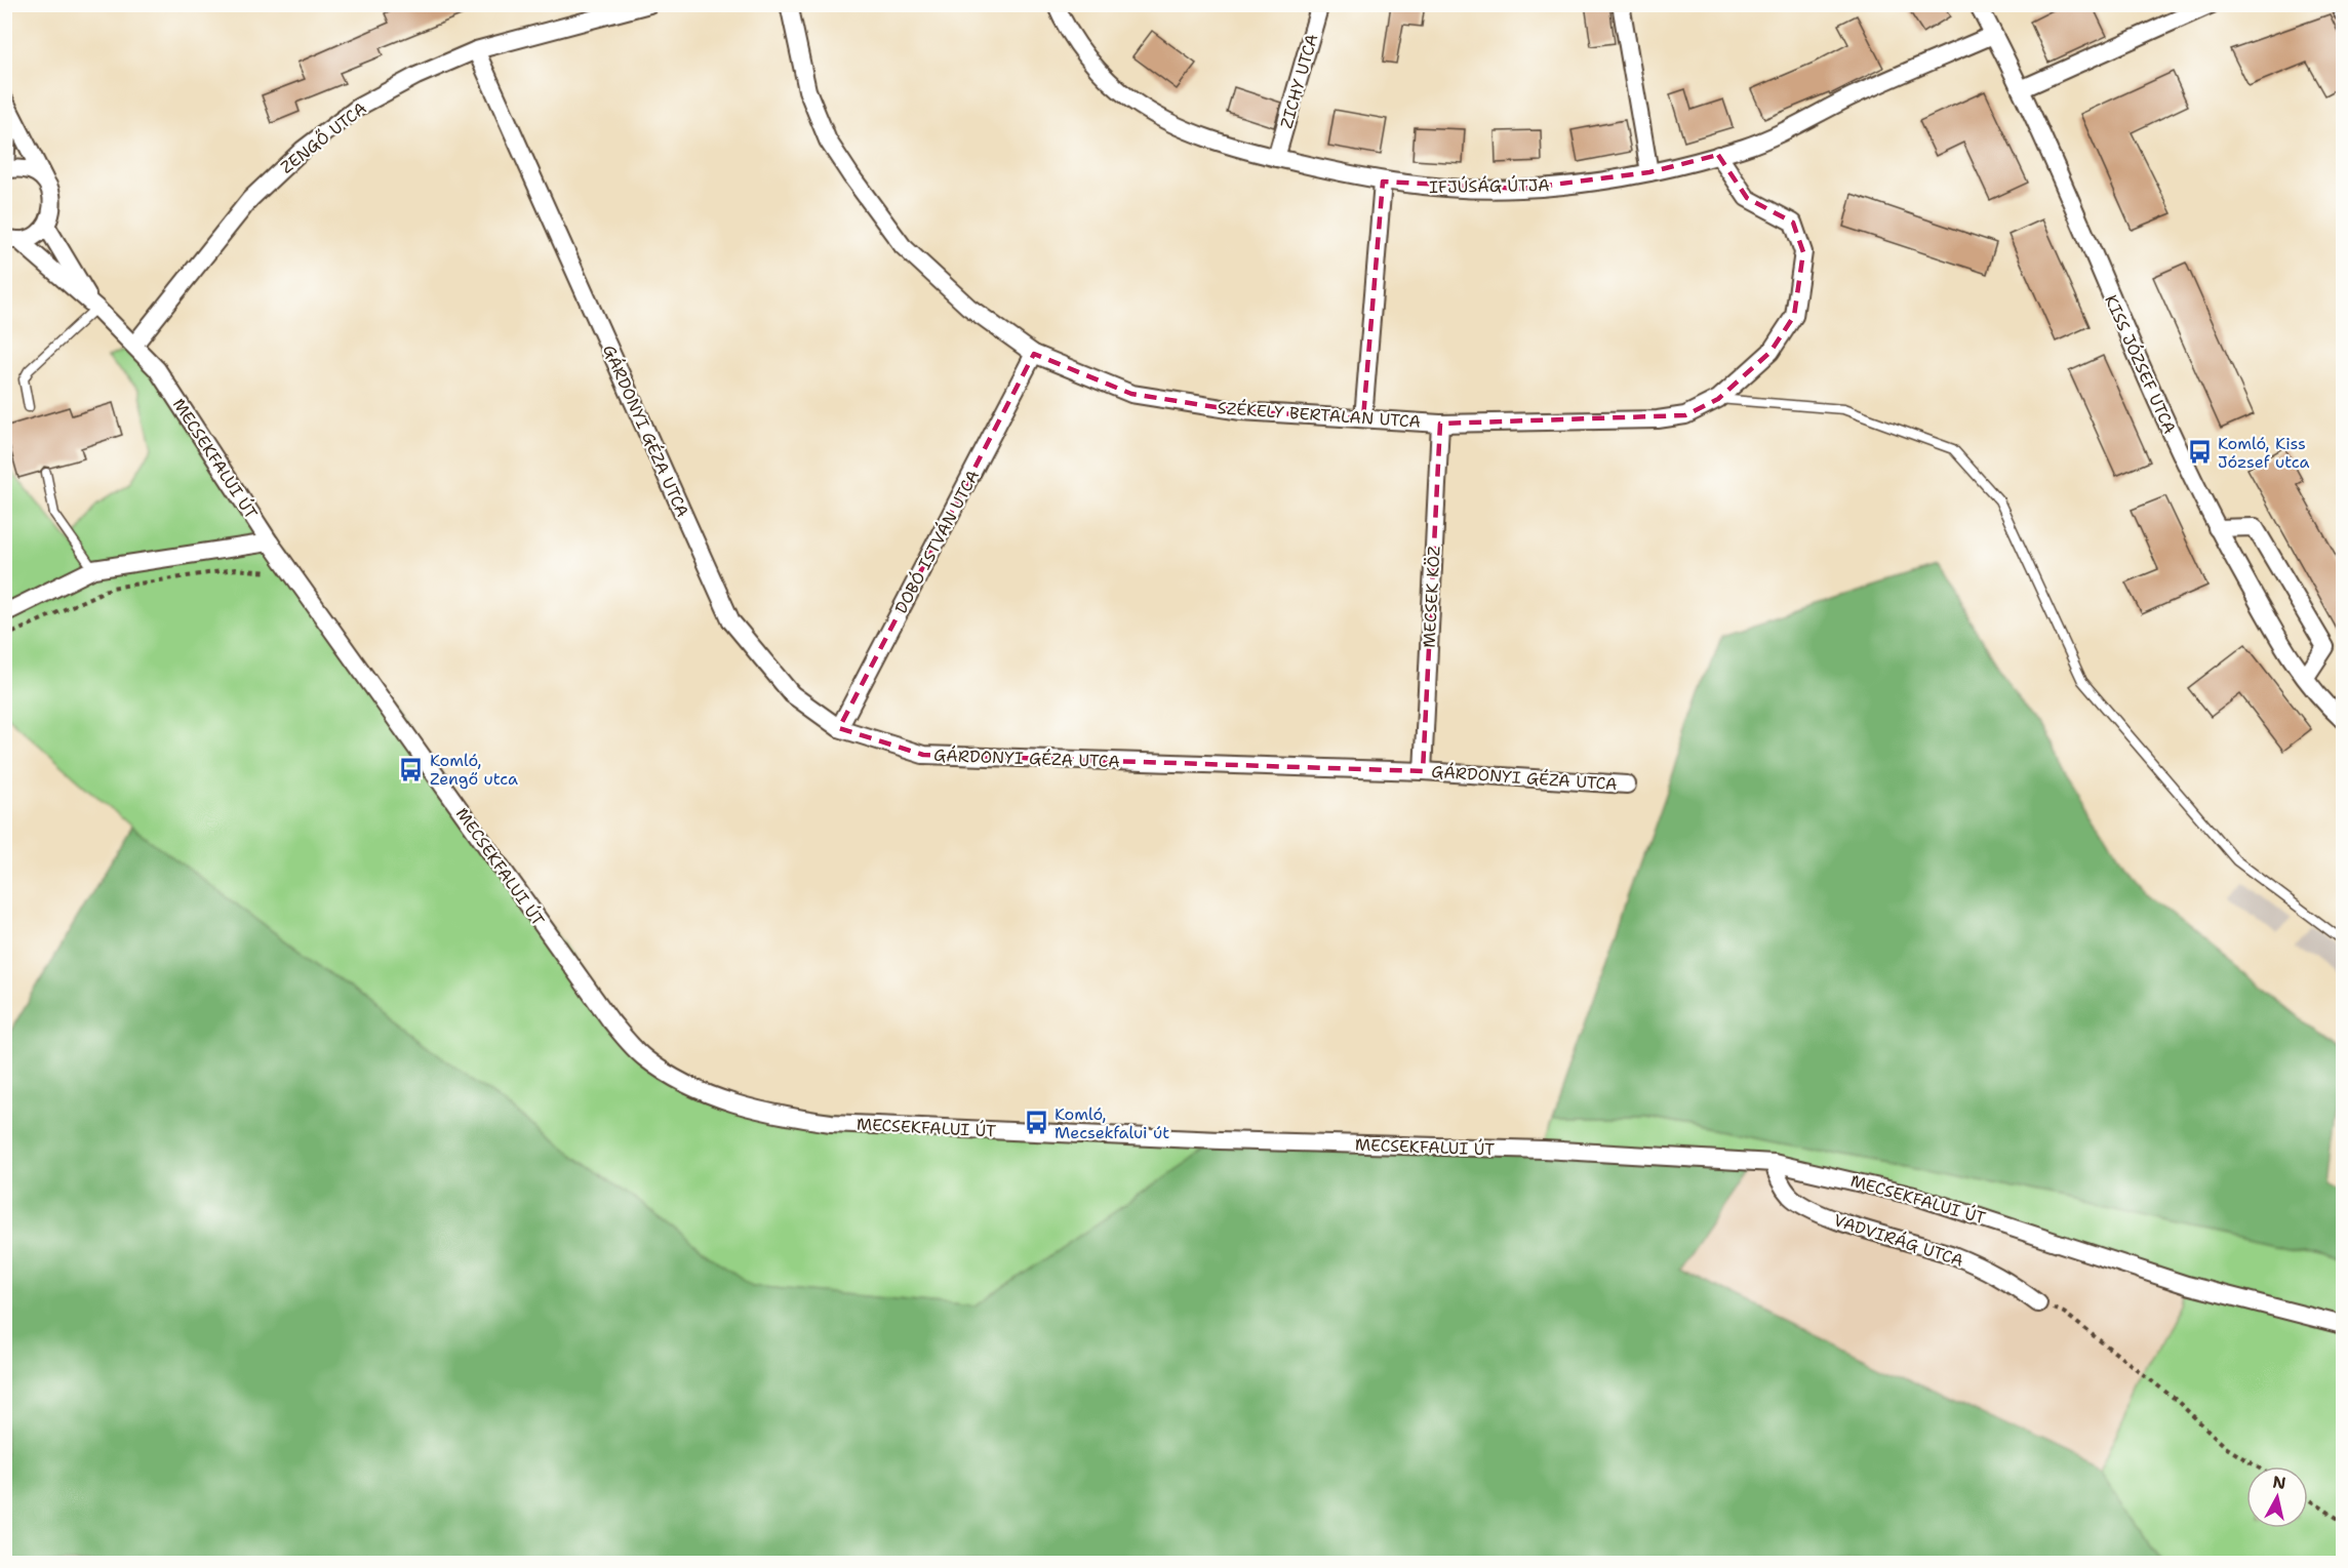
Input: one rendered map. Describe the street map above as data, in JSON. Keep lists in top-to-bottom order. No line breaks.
{"streets":{"street":["ZICHY UTCA","ZENGŐ UTCA","IFJÚSÁG ÚTJA","KISS JÓZSEF UTCA","SZÉKELY BERTALAN UTCA","GÁRDONYI GÉZA UTCA","MECSEKFALUI ÚT","DOBÓ ISTVÁN UTCA","MECSEK KÖZ","VADVIRÁG UTCA"]},"crossings":[["ZICHY UTCA","IFJÚSÁG ÚTJA"],["ZENGŐ UTCA","GÁRDONYI GÉZA UTCA"],["ZENGŐ UTCA","MECSEKFALUI ÚT"],["IFJÚSÁG ÚTJA","KISS JÓZSEF UTCA"],["IFJÚSÁG ÚTJA","SZÉKELY BERTALAN UTCA"],["SZÉKELY BERTALAN UTCA","DOBÓ ISTVÁN UTCA"],["SZÉKELY BERTALAN UTCA","MECSEK KÖZ"],["GÁRDONYI GÉZA UTCA","DOBÓ ISTVÁN UTCA"],["GÁRDONYI GÉZA UTCA","MECSEK KÖZ"],["MECSEKFALUI ÚT","VADVIRÁG UTCA"]],"places":{"bus stop":["Komló, Kiss József utca","Komló, Zengő utca","Komló, Mecsekfalui út"]},"north":"top"}
